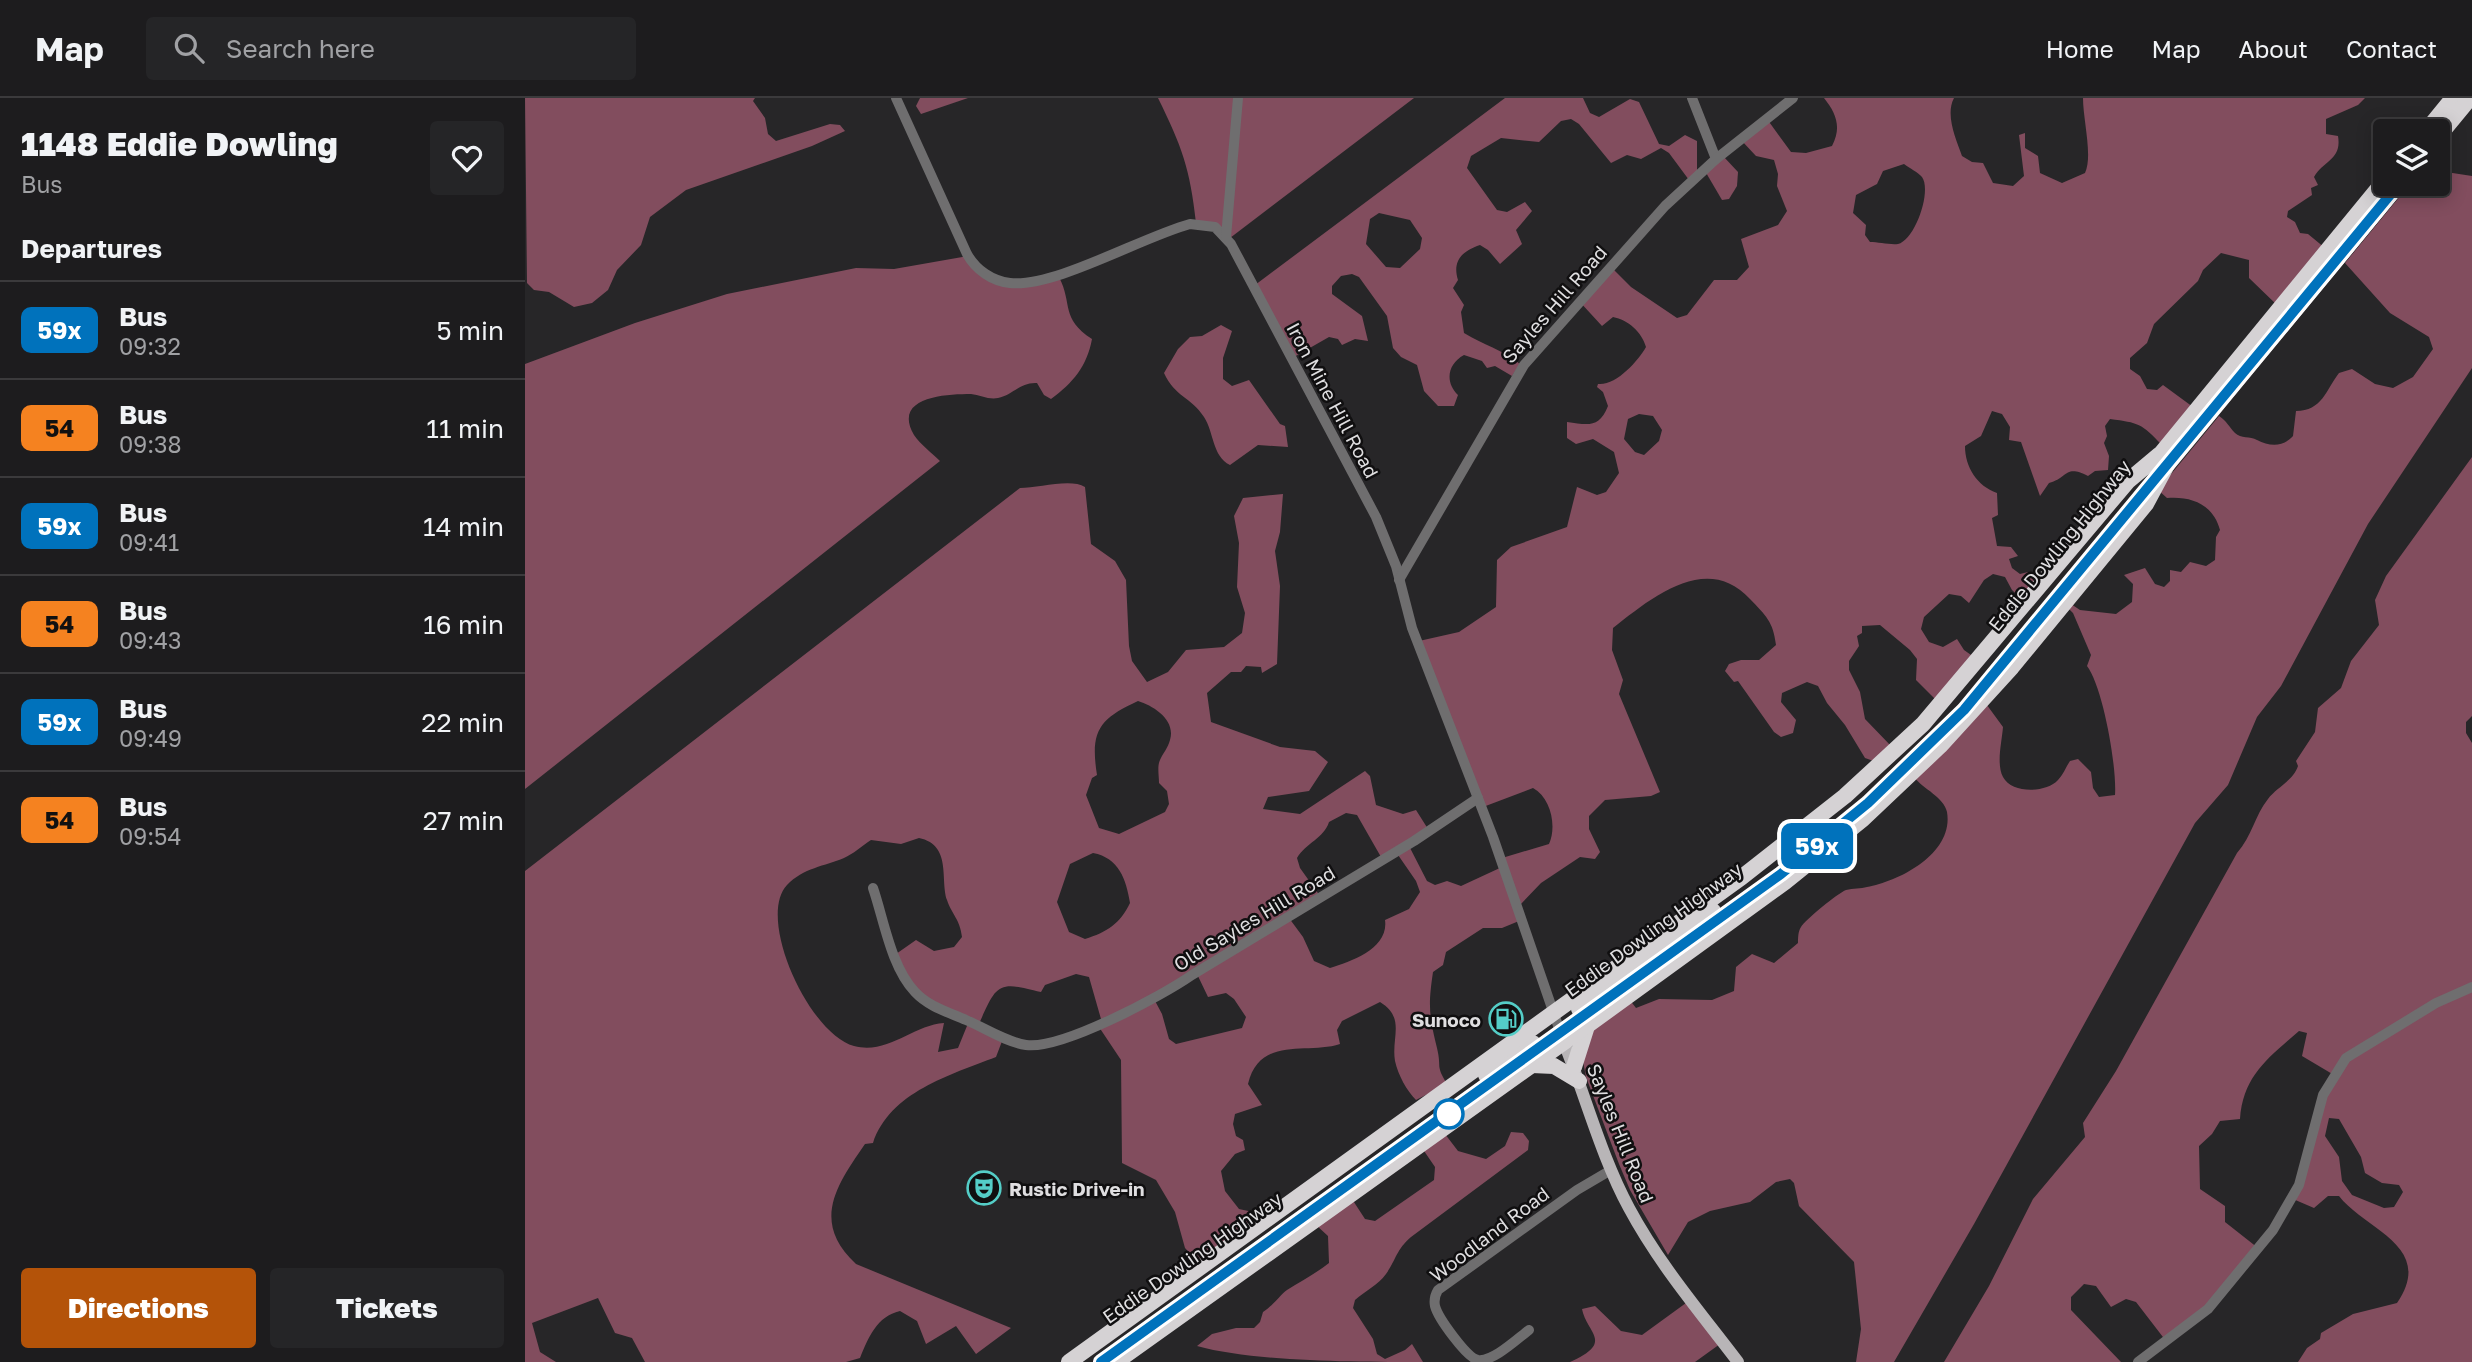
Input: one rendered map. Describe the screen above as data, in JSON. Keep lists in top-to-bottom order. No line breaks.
{"streets":{"highway":["Eddie Dowling Highway"],"main road":["Sayles Hill Road"],"street":["Iron Mine Hill Road","Old Sayles Hill Road","Woodland Road"]},"crossings":[["Sayles Hill Road","Iron Mine Hill Road"],["Sayles Hill Road","Woodland Road"],["Iron Mine Hill Road","Old Sayles Hill Road"]],"places":{"fuel station":["Sunoco"],"theatre":["Rustic Drive-in"]},"lines":["bus line 59x"],"page":{"header":"Map","search":"Search here","nav":["Home","Map","About","Contact"],"heading":[["1148 Eddie Dowling","Bus"],"Departures"],"on_map":"59x","list":[{"mark":"59x","name":"Bus","note":"09:32","value":"5 min"},{"mark":"54","name":"Bus","note":"09:38","value":"11 min"},{"mark":"59x","name":"Bus","note":"09:41","value":"14 min"},{"mark":"54","name":"Bus","note":"09:43","value":"16 min"},{"mark":"59x","name":"Bus","note":"09:49","value":"22 min"},{"mark":"54","name":"Bus","note":"09:54","value":"27 min"}],"buttons":["Directions","Tickets"]}}
